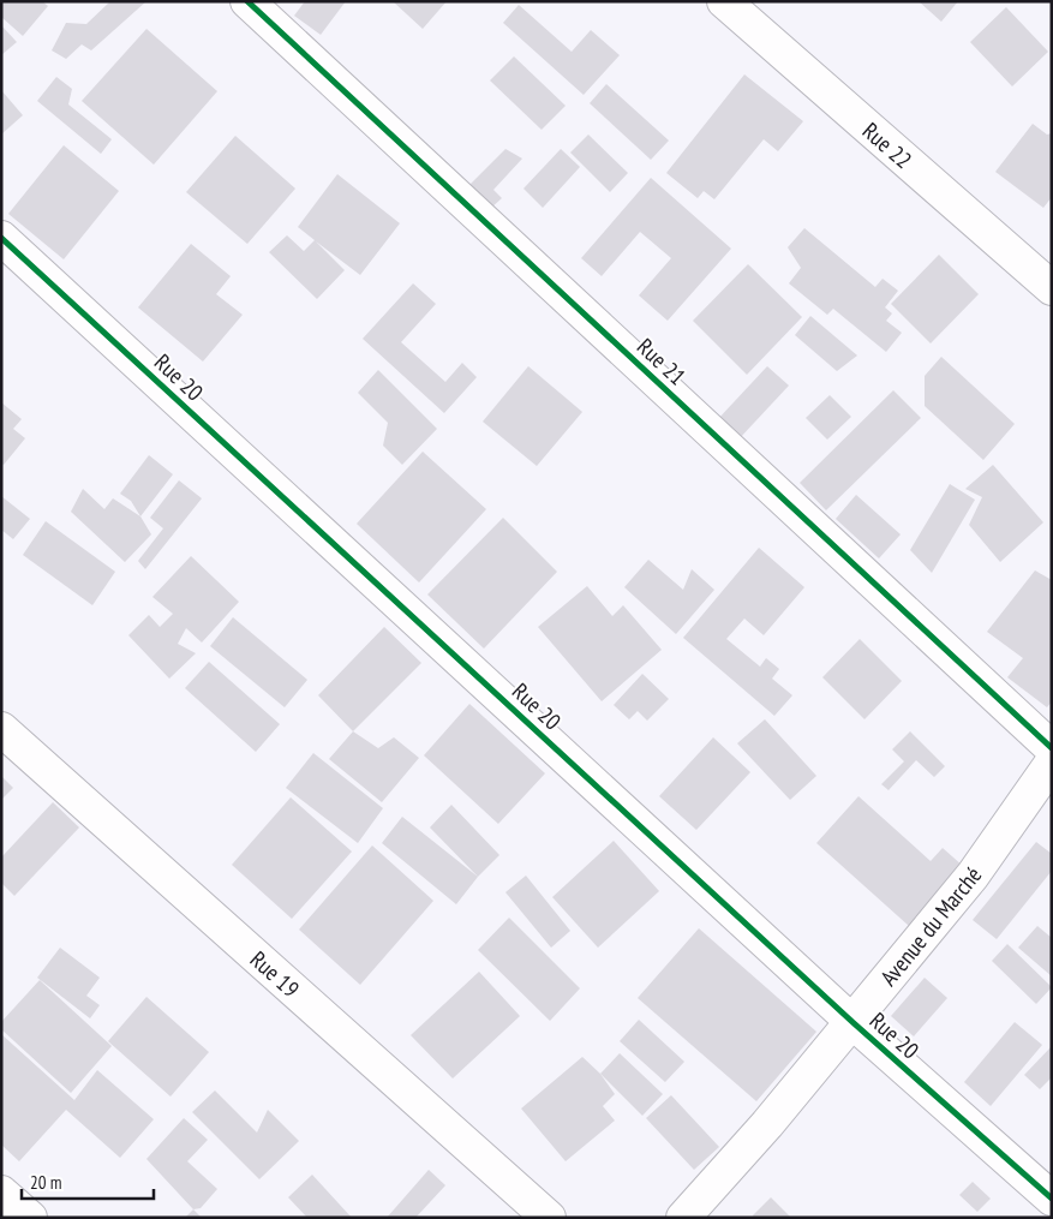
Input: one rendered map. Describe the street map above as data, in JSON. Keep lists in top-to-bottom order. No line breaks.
{"streets":{"street":["Rue 22","Rue 21","Rue 20","Avenue du Marché","Rue 19"]},"crossings":[["Rue 20","Avenue du Marché"]],"scale_bar":"20 m"}
